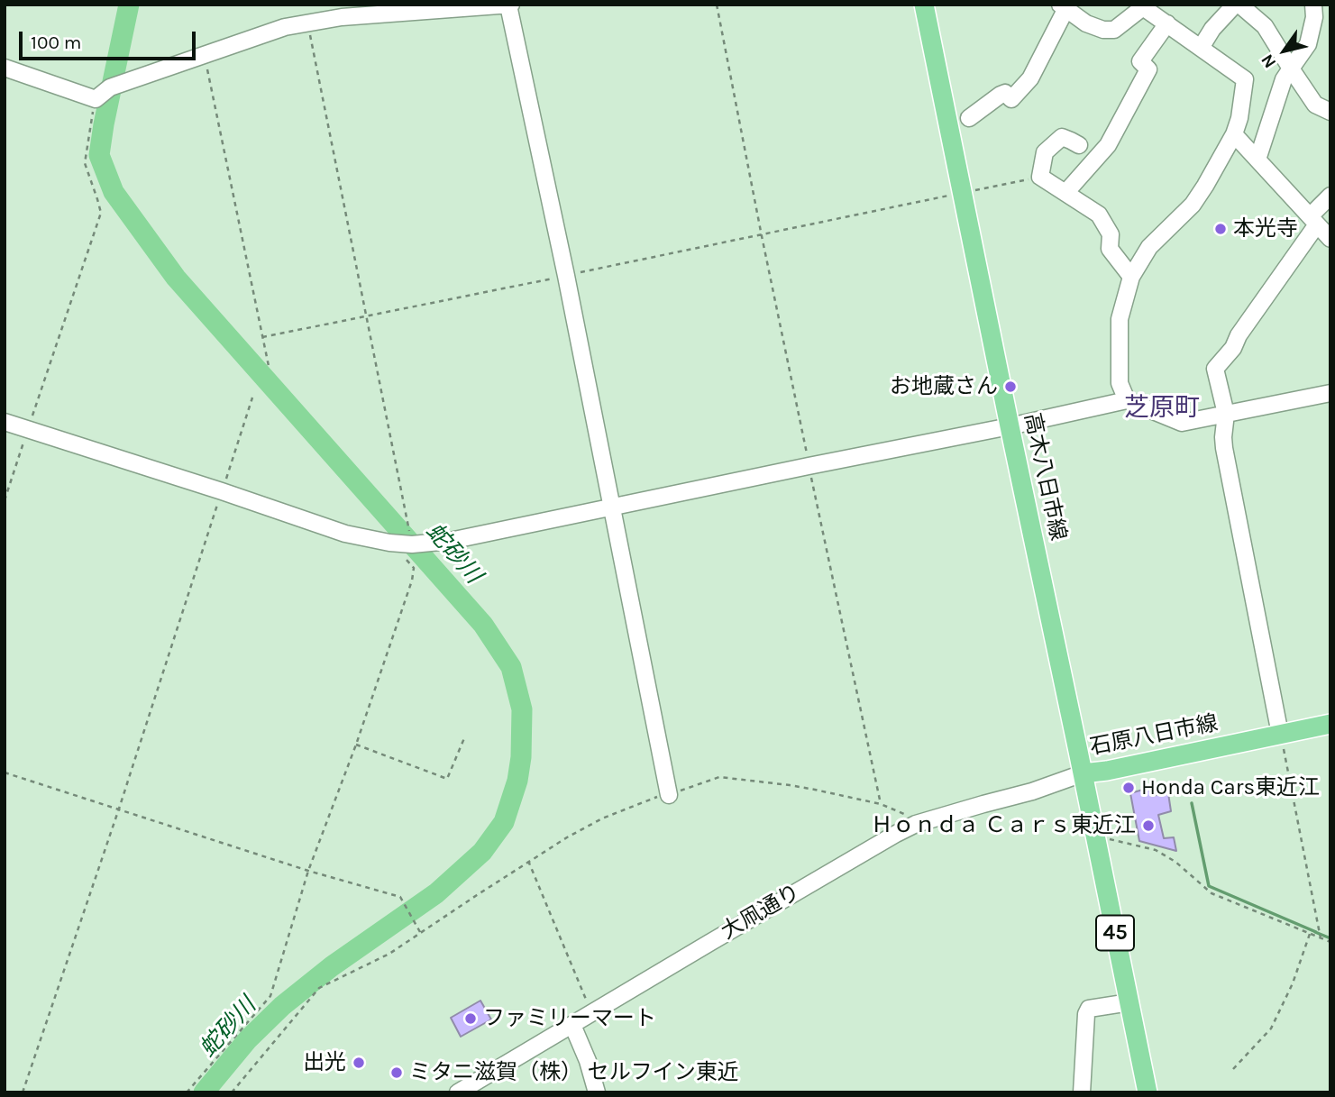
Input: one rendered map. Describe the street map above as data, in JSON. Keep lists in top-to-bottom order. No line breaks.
{"streets":{"main road":["高木八日市線","石原八日市線","45"],"street":["大凧通り"]},"crossings":[["高木八日市線","石原八日市線"],["高木八日市線","大凧通り"],["石原八日市線","大凧通り"]],"districts":["芝原町"],"water":["蛇砂川"],"places":["本光寺","お地蔵さん","Honda Cars東近江","Ｈｏｎｄａ Ｃａｒｓ東近江","ファミリーマート","出光","ミタニ滋賀（株） セルフイン東近"],"scale_bar":"100 m","north":"bottom left"}
